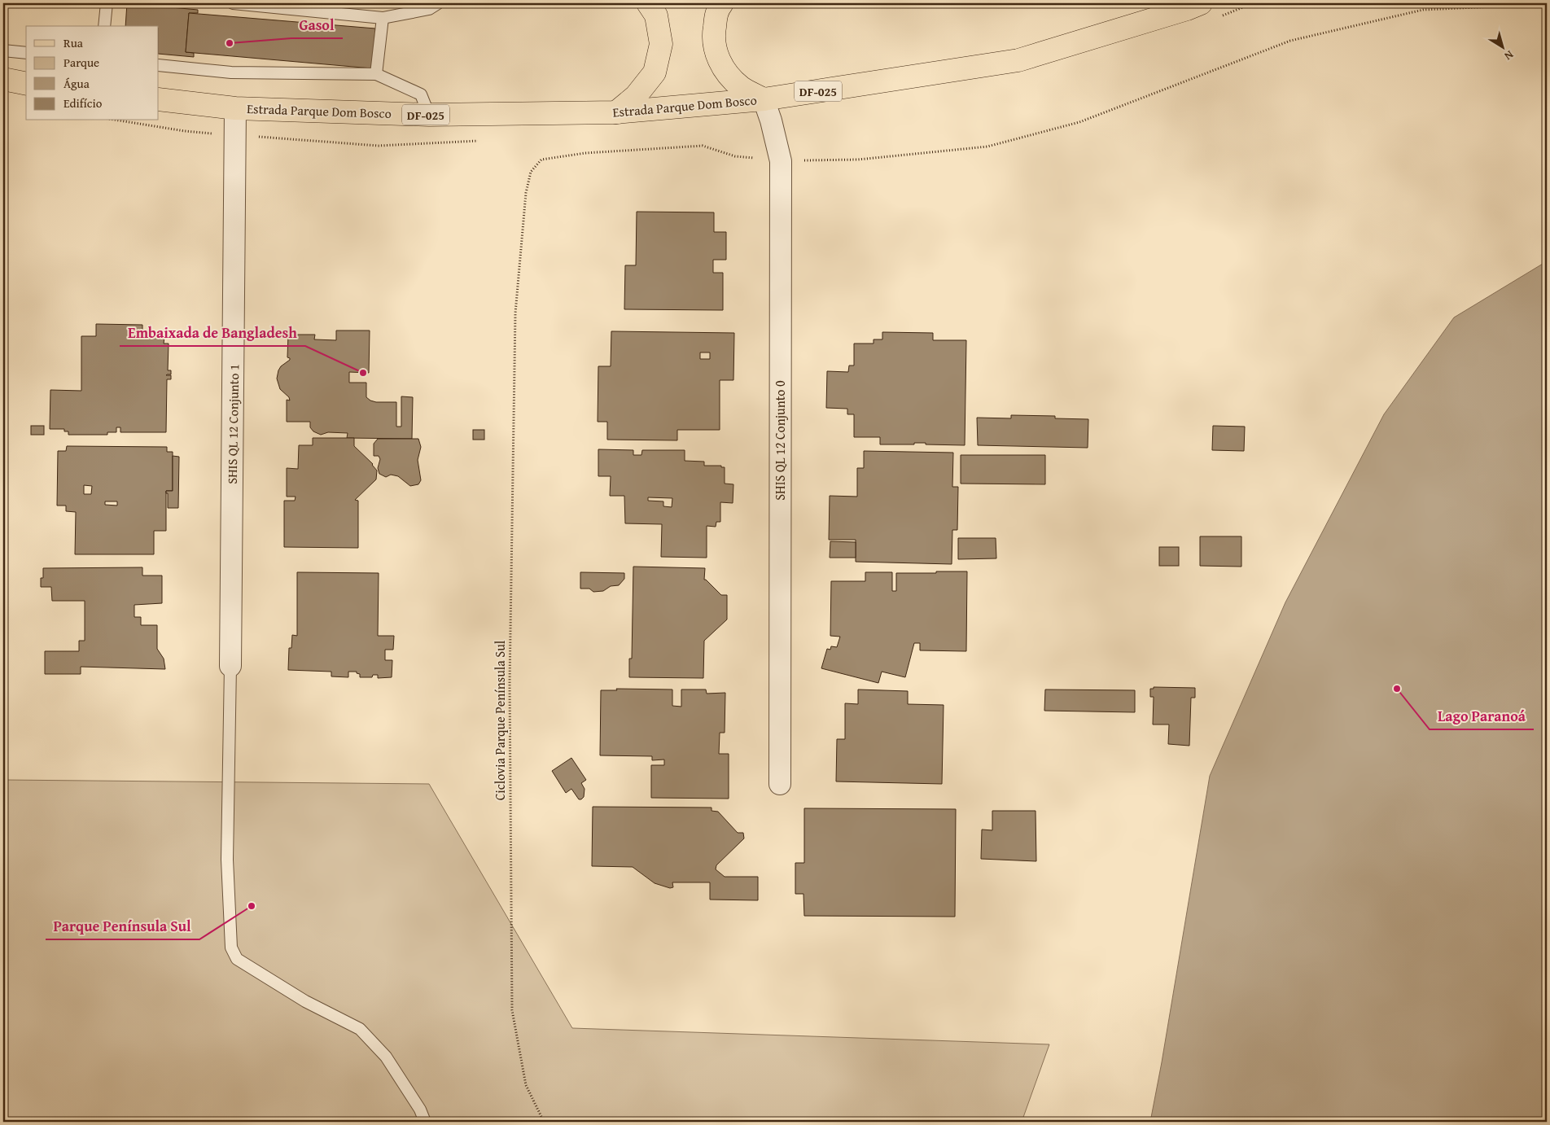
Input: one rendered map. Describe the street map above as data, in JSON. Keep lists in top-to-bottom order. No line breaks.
{"streets":{"main road":["DF-025","Estrada Parque Dom Bosco"],"street":["SHIS QL 12 Conjunto 1","SHIS QL 12 Conjunto 0"],"path":["Ciclovia Parque Península Sul"]},"crossings":[["Estrada Parque Dom Bosco","SHIS QL 12 Conjunto 1"],["Estrada Parque Dom Bosco","SHIS QL 12 Conjunto 0"],["SHIS QL 12 Conjunto 0","Ciclovia Parque Península Sul"]],"places":["Gasol","Embaixada de Bangladesh","Lago Paranoá","Parque Península Sul"],"legend":["Rua","Parque","Água","Edifício"],"north":"bottom right"}
